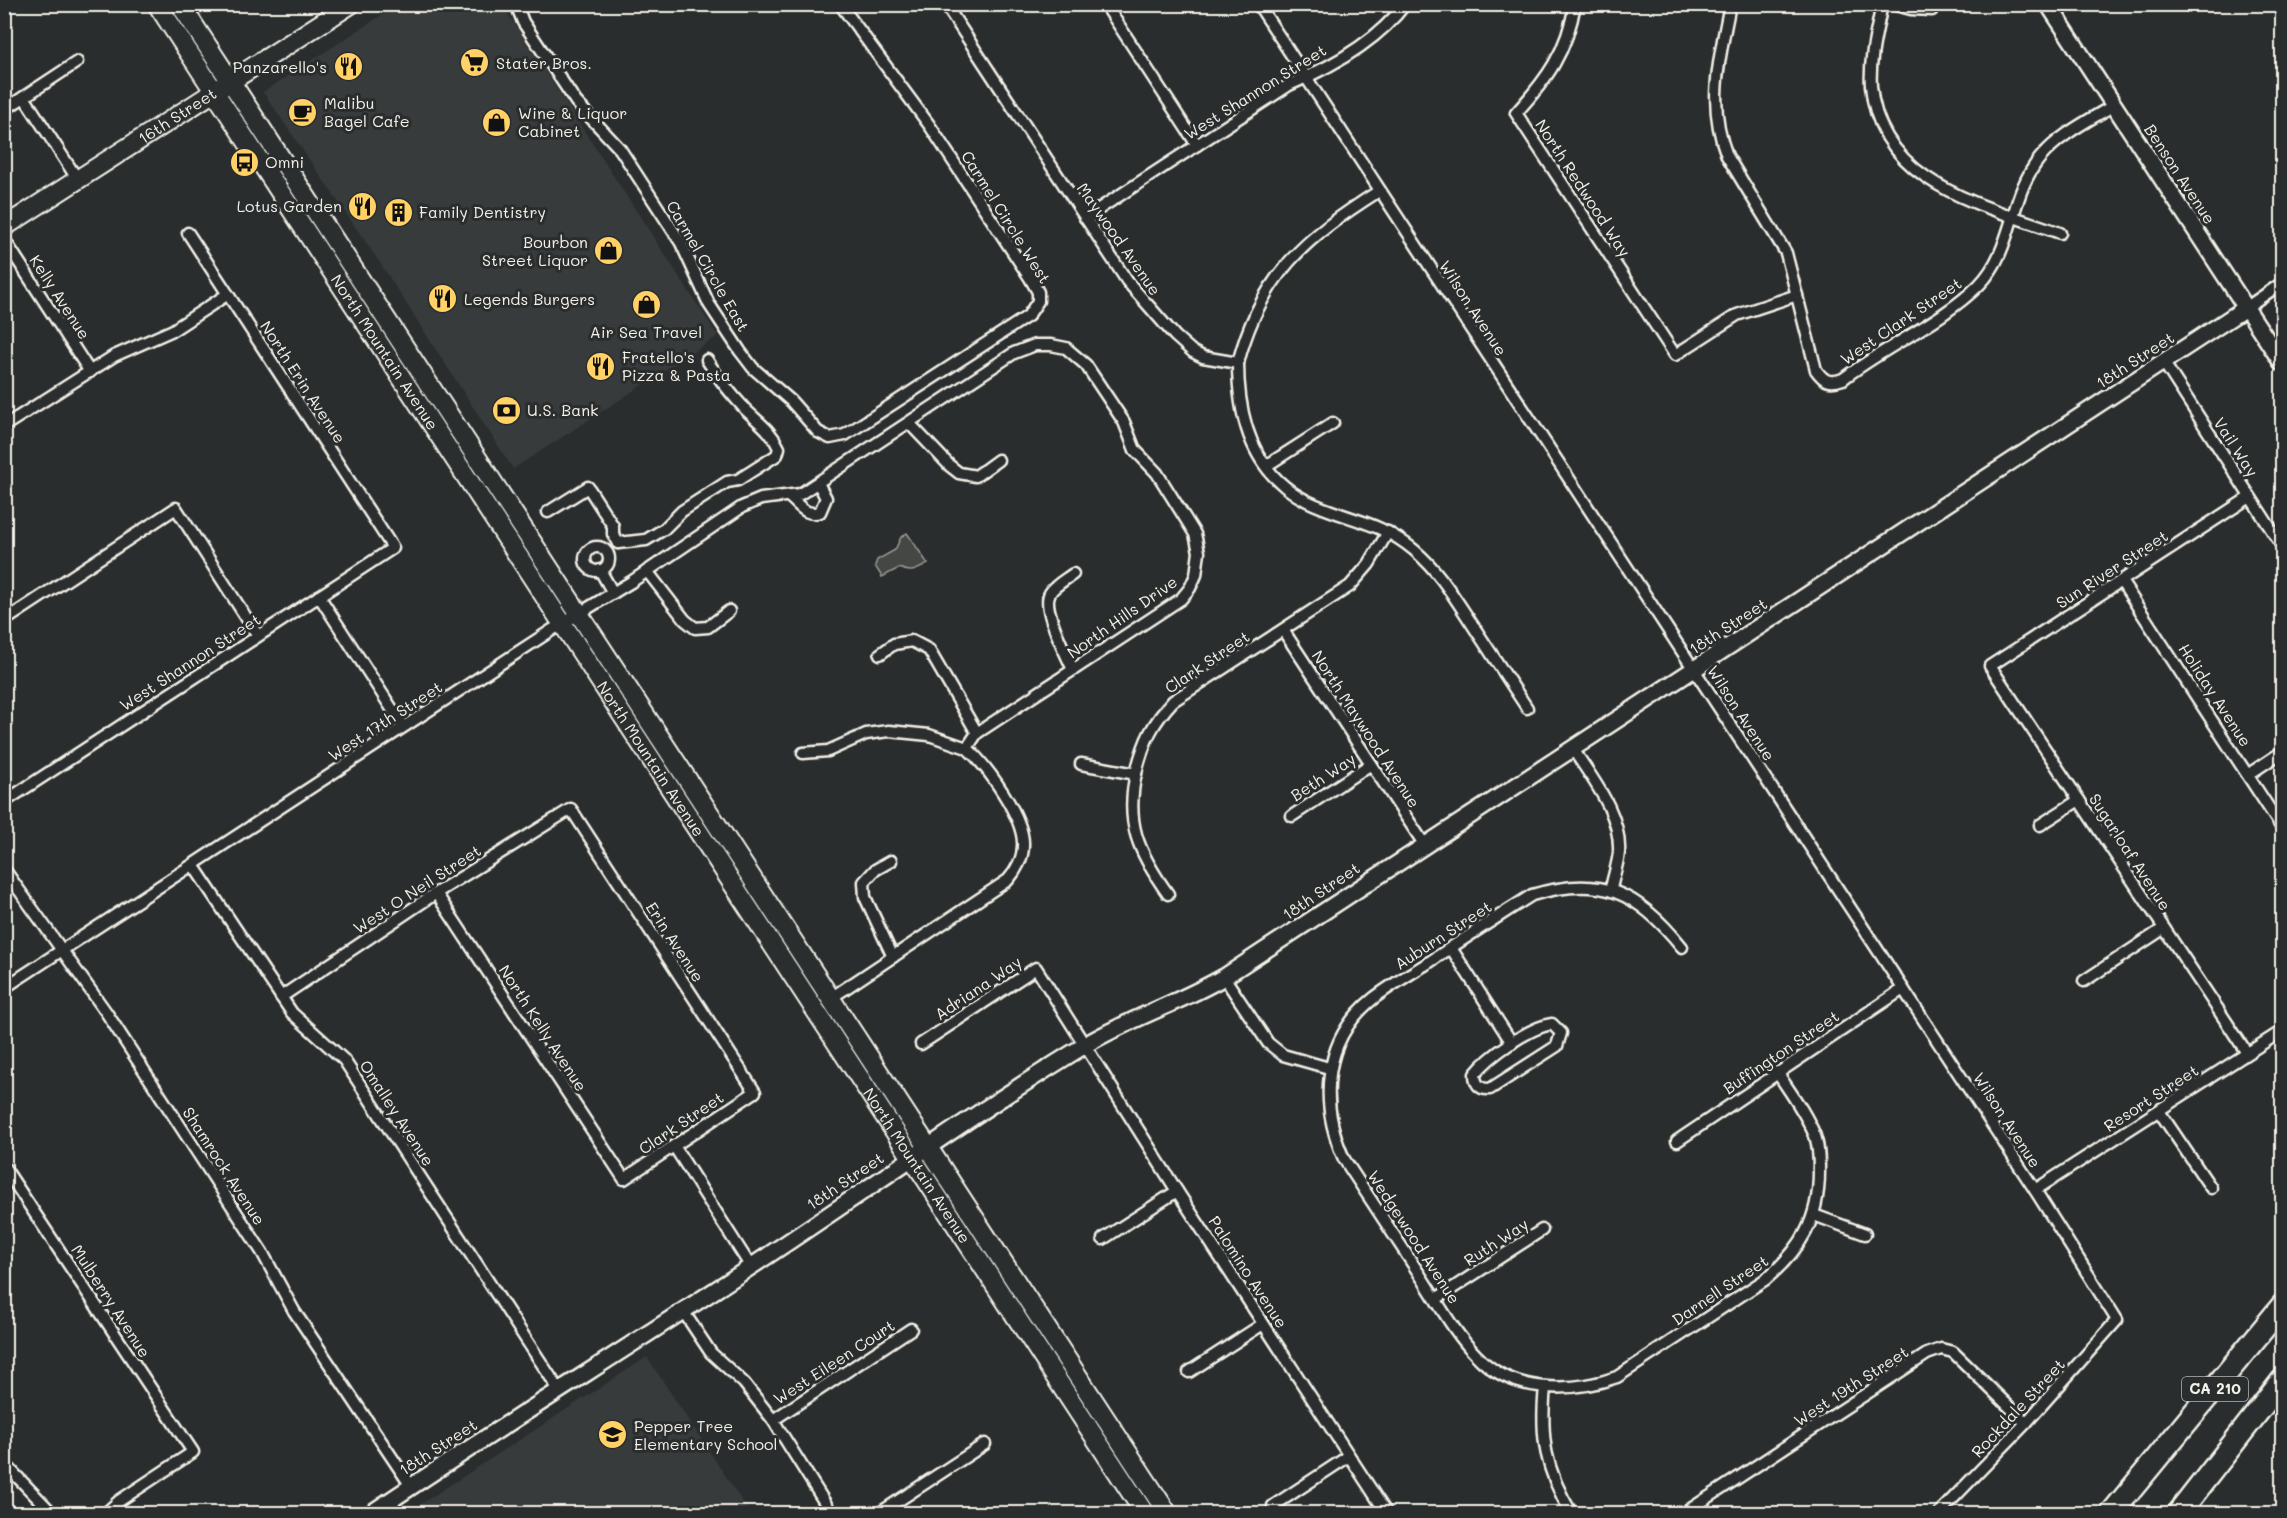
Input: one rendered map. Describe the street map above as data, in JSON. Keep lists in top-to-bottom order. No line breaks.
{"streets":{"highway":["CA 210"],"main road":["16th Street","Benson Avenue","North Mountain Avenue","18th Street"],"street":["West Shannon Street","North Redwood Way","Carmel Circle West","Maywood Avenue","Carmel Circle East","Kelly Avenue","Wilson Avenue","West Clark Street","North Erin Avenue","Vail Way","Sun River Street","North Hills Drive","Clark Street","Holiday Avenue","West 17th Street","North Maywood Avenue","Beth Way","Sugarloaf Avenue","West O Neil Street","Auburn Street","Erin Avenue","Adriana Way","North Kelly Avenue","Buffington Street","Resort Street","Omalley Avenue","Shamrock Avenue","Wedgewood Avenue","Ruth Way","Palomino Avenue","Darnell Street","Mulberry Avenue","West Eileen Court","West 19th Street","Rockdale Street"]},"crossings":[["West Shannon Street","Maywood Avenue"],["West Shannon Street","Wilson Avenue"],["West Shannon Street","North Erin Avenue"],["16th Street","North Mountain Avenue"],["Benson Avenue","West Clark Street"],["Benson Avenue","18th Street"],["North Redwood Way","West Clark Street"],["Carmel Circle West","Carmel Circle East"],["Wilson Avenue","18th Street"],["Wilson Avenue","Buffington Street"],["Wilson Avenue","Resort Street"],["Wilson Avenue","Rockdale Street"],["North Mountain Avenue","18th Street"],["North Mountain Avenue","West 17th Street"],["18th Street","Vail Way"],["18th Street","North Maywood Avenue"],["18th Street","Adriana Way"],["18th Street","Omalley Avenue"],["18th Street","Shamrock Avenue"],["18th Street","Palomino Avenue"],["Vail Way","Sun River Street"],["Sun River Street","Holiday Avenue"],["Sun River Street","Sugarloaf Avenue"],["North Hills Drive","West 17th Street"],["Clark Street","North Maywood Avenue"],["Clark Street","Erin Avenue"],["Clark Street","North Kelly Avenue"],["West 17th Street","Omalley Avenue"],["West 17th Street","Shamrock Avenue"],["North Maywood Avenue","Beth Way"],["Sugarloaf Avenue","Resort Street"],["West O Neil Street","Erin Avenue"],["West O Neil Street","North Kelly Avenue"],["West O Neil Street","Omalley Avenue"],["Auburn Street","Wedgewood Avenue"],["Adriana Way","Palomino Avenue"],["Buffington Street","Darnell Street"],["Wedgewood Avenue","Ruth Way"],["Wedgewood Avenue","Darnell Street"],["West 19th Street","Rockdale Street"]],"places":{"supermarket":["Stater Bros."],"restaurant":["Panzarello's","Lotus Garden","Legends Burgers","Fratello's Pizza & Pasta"],"cafe":["Malibu Bagel Cafe"],"shop":["Wine & Liquor Cabinet","Bourbon Street Liquor","Air Sea Travel"],"bus stop":["Omni"],"building":["Family Dentistry"],"bank":["U.S. Bank"],"school or university":["Pepper Tree Elementary School"]}}
